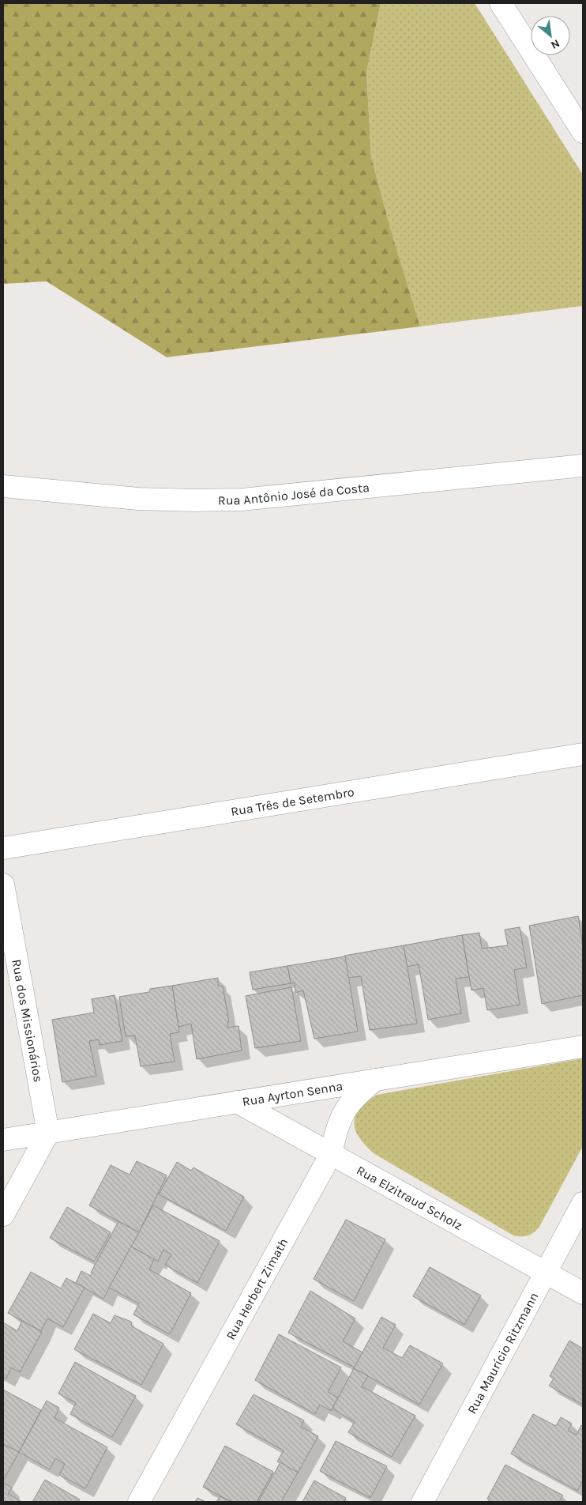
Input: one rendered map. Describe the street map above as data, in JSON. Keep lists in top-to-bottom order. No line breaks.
{"streets":{"street":["Rua Antônio José da Costa","Rua Três de Setembro","Rua dos Missionários","Rua Ayrton Senna","Rua Elzitraud Scholz","Rua Herbert Zimath","Rua Maurício Ritzmann"]},"crossings":[["Rua dos Missionários","Rua Ayrton Senna"],["Rua Ayrton Senna","Rua Elzitraud Scholz"],["Rua Ayrton Senna","Rua Herbert Zimath"],["Rua Elzitraud Scholz","Rua Herbert Zimath"],["Rua Elzitraud Scholz","Rua Maurício Ritzmann"]],"north":"bottom right"}
